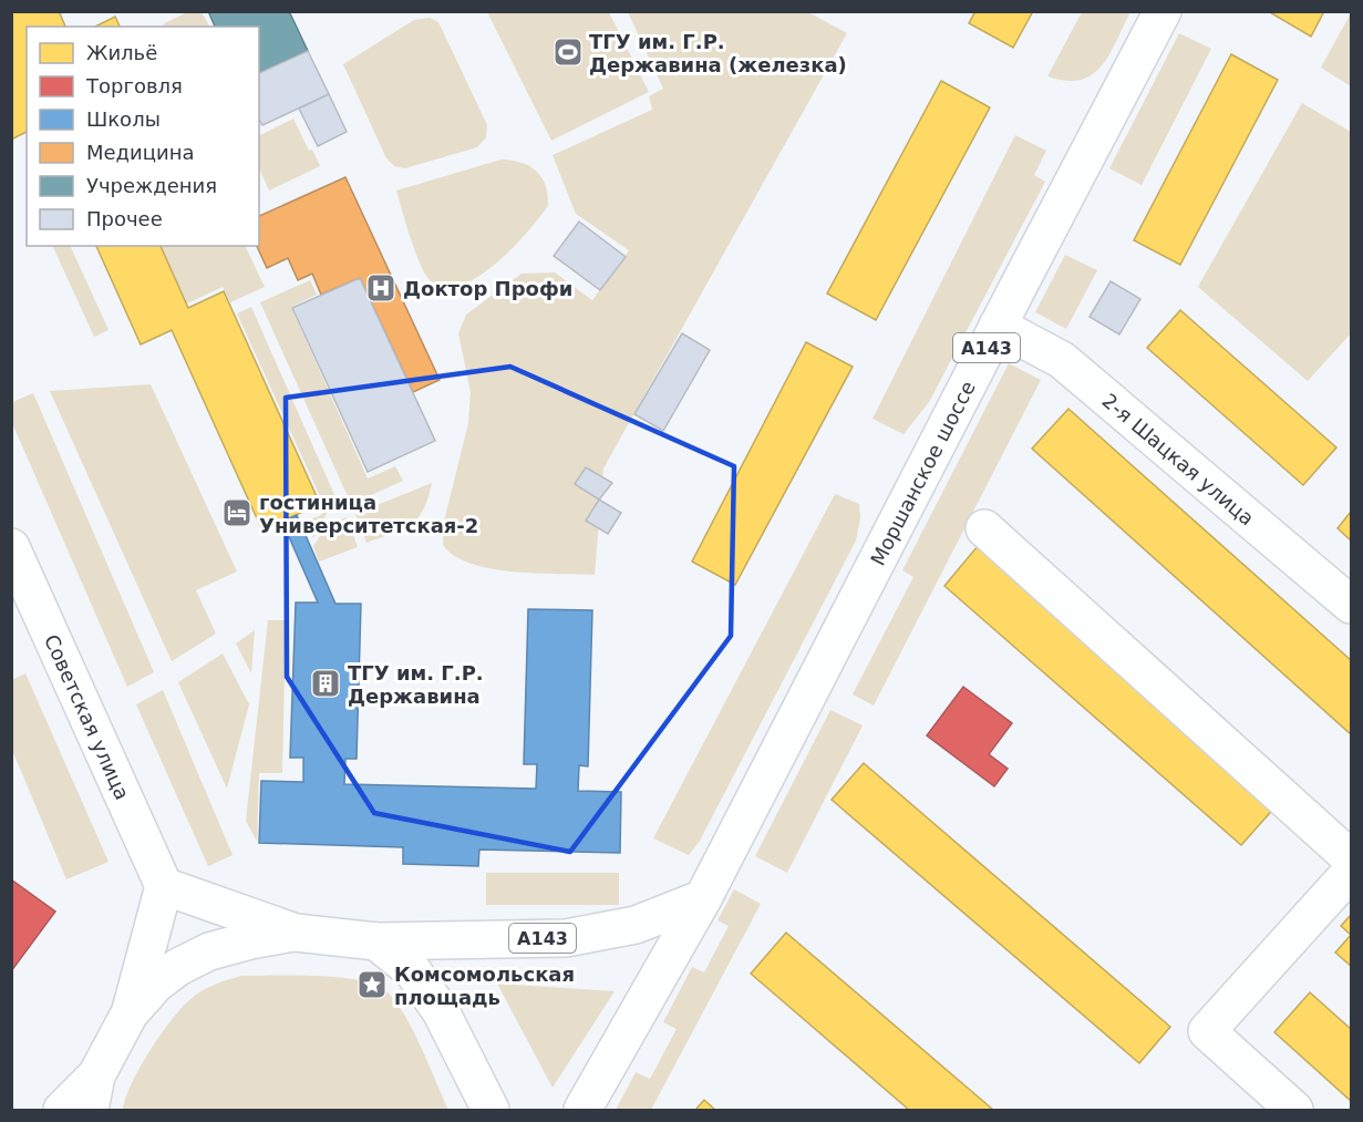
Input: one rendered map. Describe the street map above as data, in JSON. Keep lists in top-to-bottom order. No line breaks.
{"streets":{"main road":["А143","2-я Шацкая улица","Моршанское шоссе","Советская улица"]},"crossings":[["А143","Моршанское шоссе"],["2-я Шацкая улица","Моршанское шоссе"]],"places":{"sports":["ТГУ им. Г.Р. Державина (железка)"],"hospital":["Доктор Профи"],"hotel":["гостиница Университетская-2"],"building":["ТГУ им. Г.Р. Державина"],"place":["Комсомольская площадь"]},"legend":["Жильё","Торговля","Школы","Медицина","Учреждения","Прочее"]}
